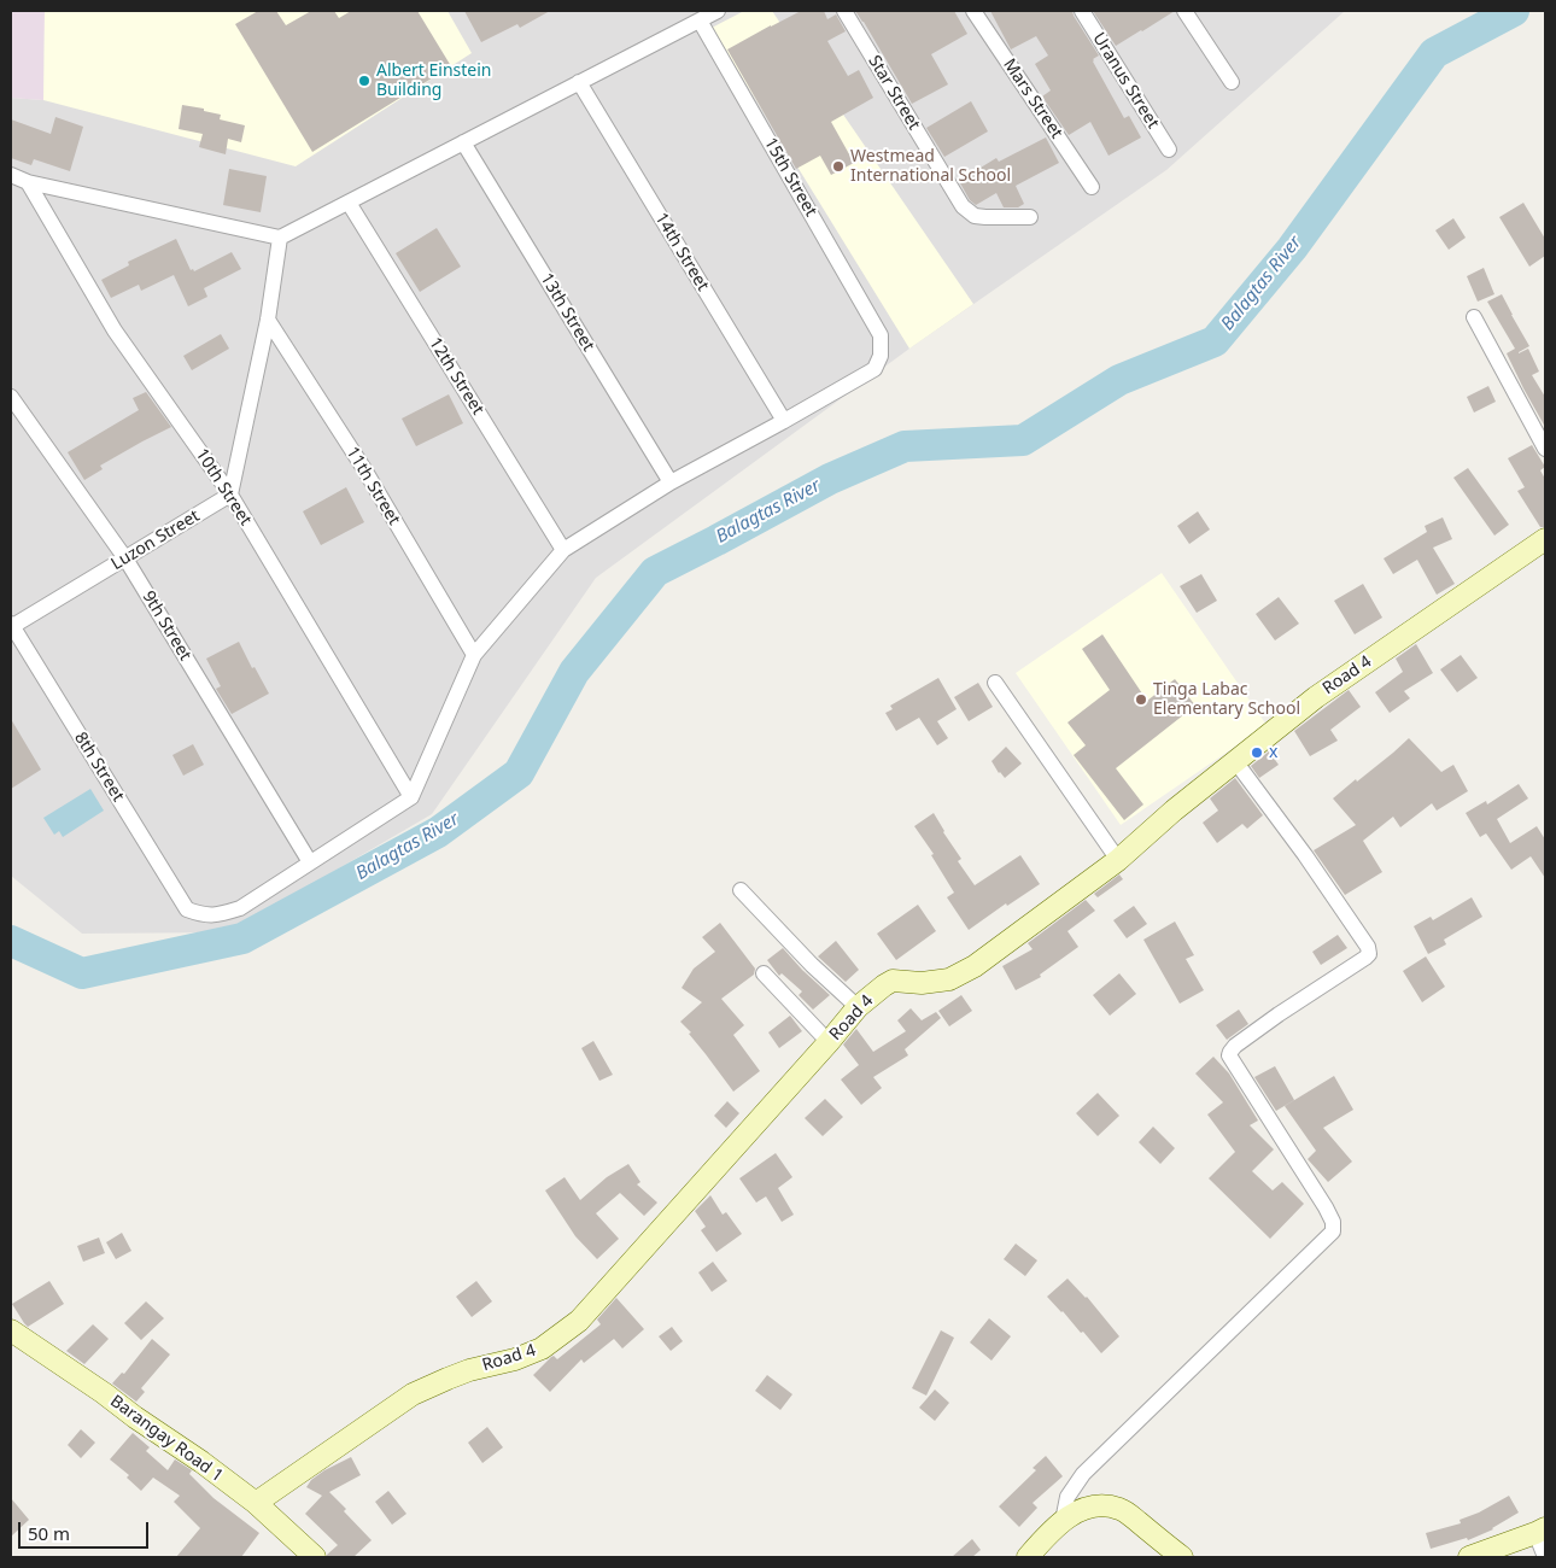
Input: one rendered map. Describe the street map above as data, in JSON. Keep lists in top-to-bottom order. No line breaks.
{"streets":{"street":["Uranus Street","Star Street","Mars Street","15th Street","14th Street","13th Street","12th Street","11th Street","10th Street","Luzon Street","9th Street","Road 4","8th Street","Barangay Road 1"]},"crossings":[["15th Street","14th Street"],["10th Street","Luzon Street"],["Luzon Street","9th Street"],["Luzon Street","8th Street"],["9th Street","8th Street"],["Road 4","Barangay Road 1"]],"water":["Balagtas River"],"places":["Albert Einstein Building","Westmead International School","Tinga Labac Elementary School","x"],"scale_bar":"50 m"}
